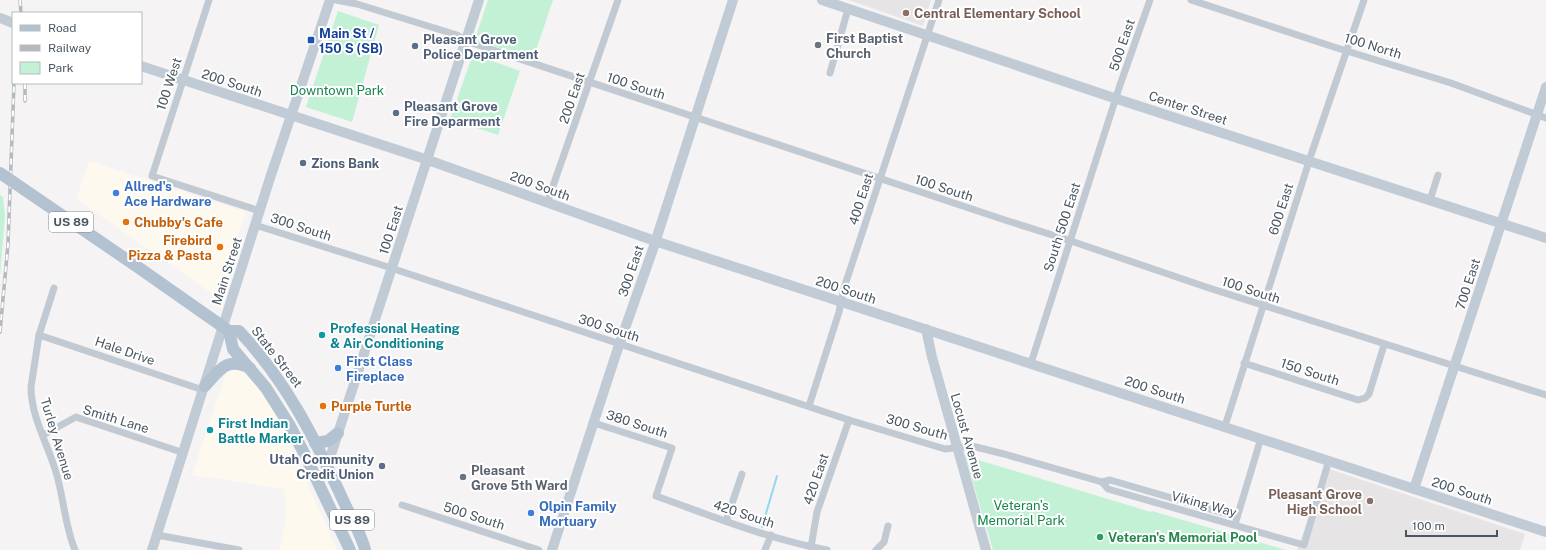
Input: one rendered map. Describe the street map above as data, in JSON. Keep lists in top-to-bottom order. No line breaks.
{"streets":{"main road":["US 89","State Street"],"street":["500 East","100 North","200 South","100 West","100 South","200 East","Center Street","400 East","600 East","300 South","South 500 East","100 East","Main Street","300 East","700 East","Hale Drive","150 South","Smith Lane","380 South","Locust Avenue","Turley Avenue","420 East","Viking Way","420 South","500 South"]},"crossings":[["500 East","Center Street"],["500 East","South 500 East"],["100 North","600 East"],["100 North","700 East"],["200 South","100 West"],["200 South","200 East"],["200 South","400 East"],["200 South","600 East"],["200 South","South 500 East"],["200 South","100 East"],["200 South","Main Street"],["200 South","300 East"],["200 South","700 East"],["200 South","Locust Avenue"],["200 South","Viking Way"],["100 West","300 South"],["100 South","200 East"],["100 South","400 East"],["100 South","600 East"],["100 South","South 500 East"],["100 South","100 East"],["100 South","300 East"],["100 South","700 East"],["100 South","150 South"],["Center Street","400 East"],["Center Street","600 East"],["Center Street","South 500 East"],["Center Street","700 East"],["400 East","300 South"],["600 East","150 South"],["300 South","100 East"],["300 South","Main Street"],["300 South","300 East"],["300 South","Locust Avenue"],["300 South","420 East"],["300 South","Viking Way"],["100 East","State Street"],["Main Street","Hale Drive"],["Main Street","State Street"],["Main Street","Smith Lane"],["300 East","380 South"],["Hale Drive","Turley Avenue"],["Smith Lane","Turley Avenue"],["380 South","420 South"],["Locust Avenue","Viking Way"],["420 East","420 South"]],"parks":["Downtown Park","Veteran's Memorial Park"],"places":{"other":["Central Elementary School","First Baptist Church","Pleasant Grove Police Department","Pleasant Grove Fire Deparment","Zions Bank","Allred's Ace Hardware","Chubby's Cafe","Firebird Pizza & Pasta","Professional Heating & Air Conditioning","First Class Fireplace","Purple Turtle","First Indian Battle Marker","Utah Community Credit Union","Pleasant Grove 5th Ward","Pleasant Grove High School","Olpin Family Mortuary","Veteran's Memorial Pool"],"transit":["Main St / 150 S (SB)"]},"legend":["Road","Railway","Park"],"scale_bar":"100 m"}
